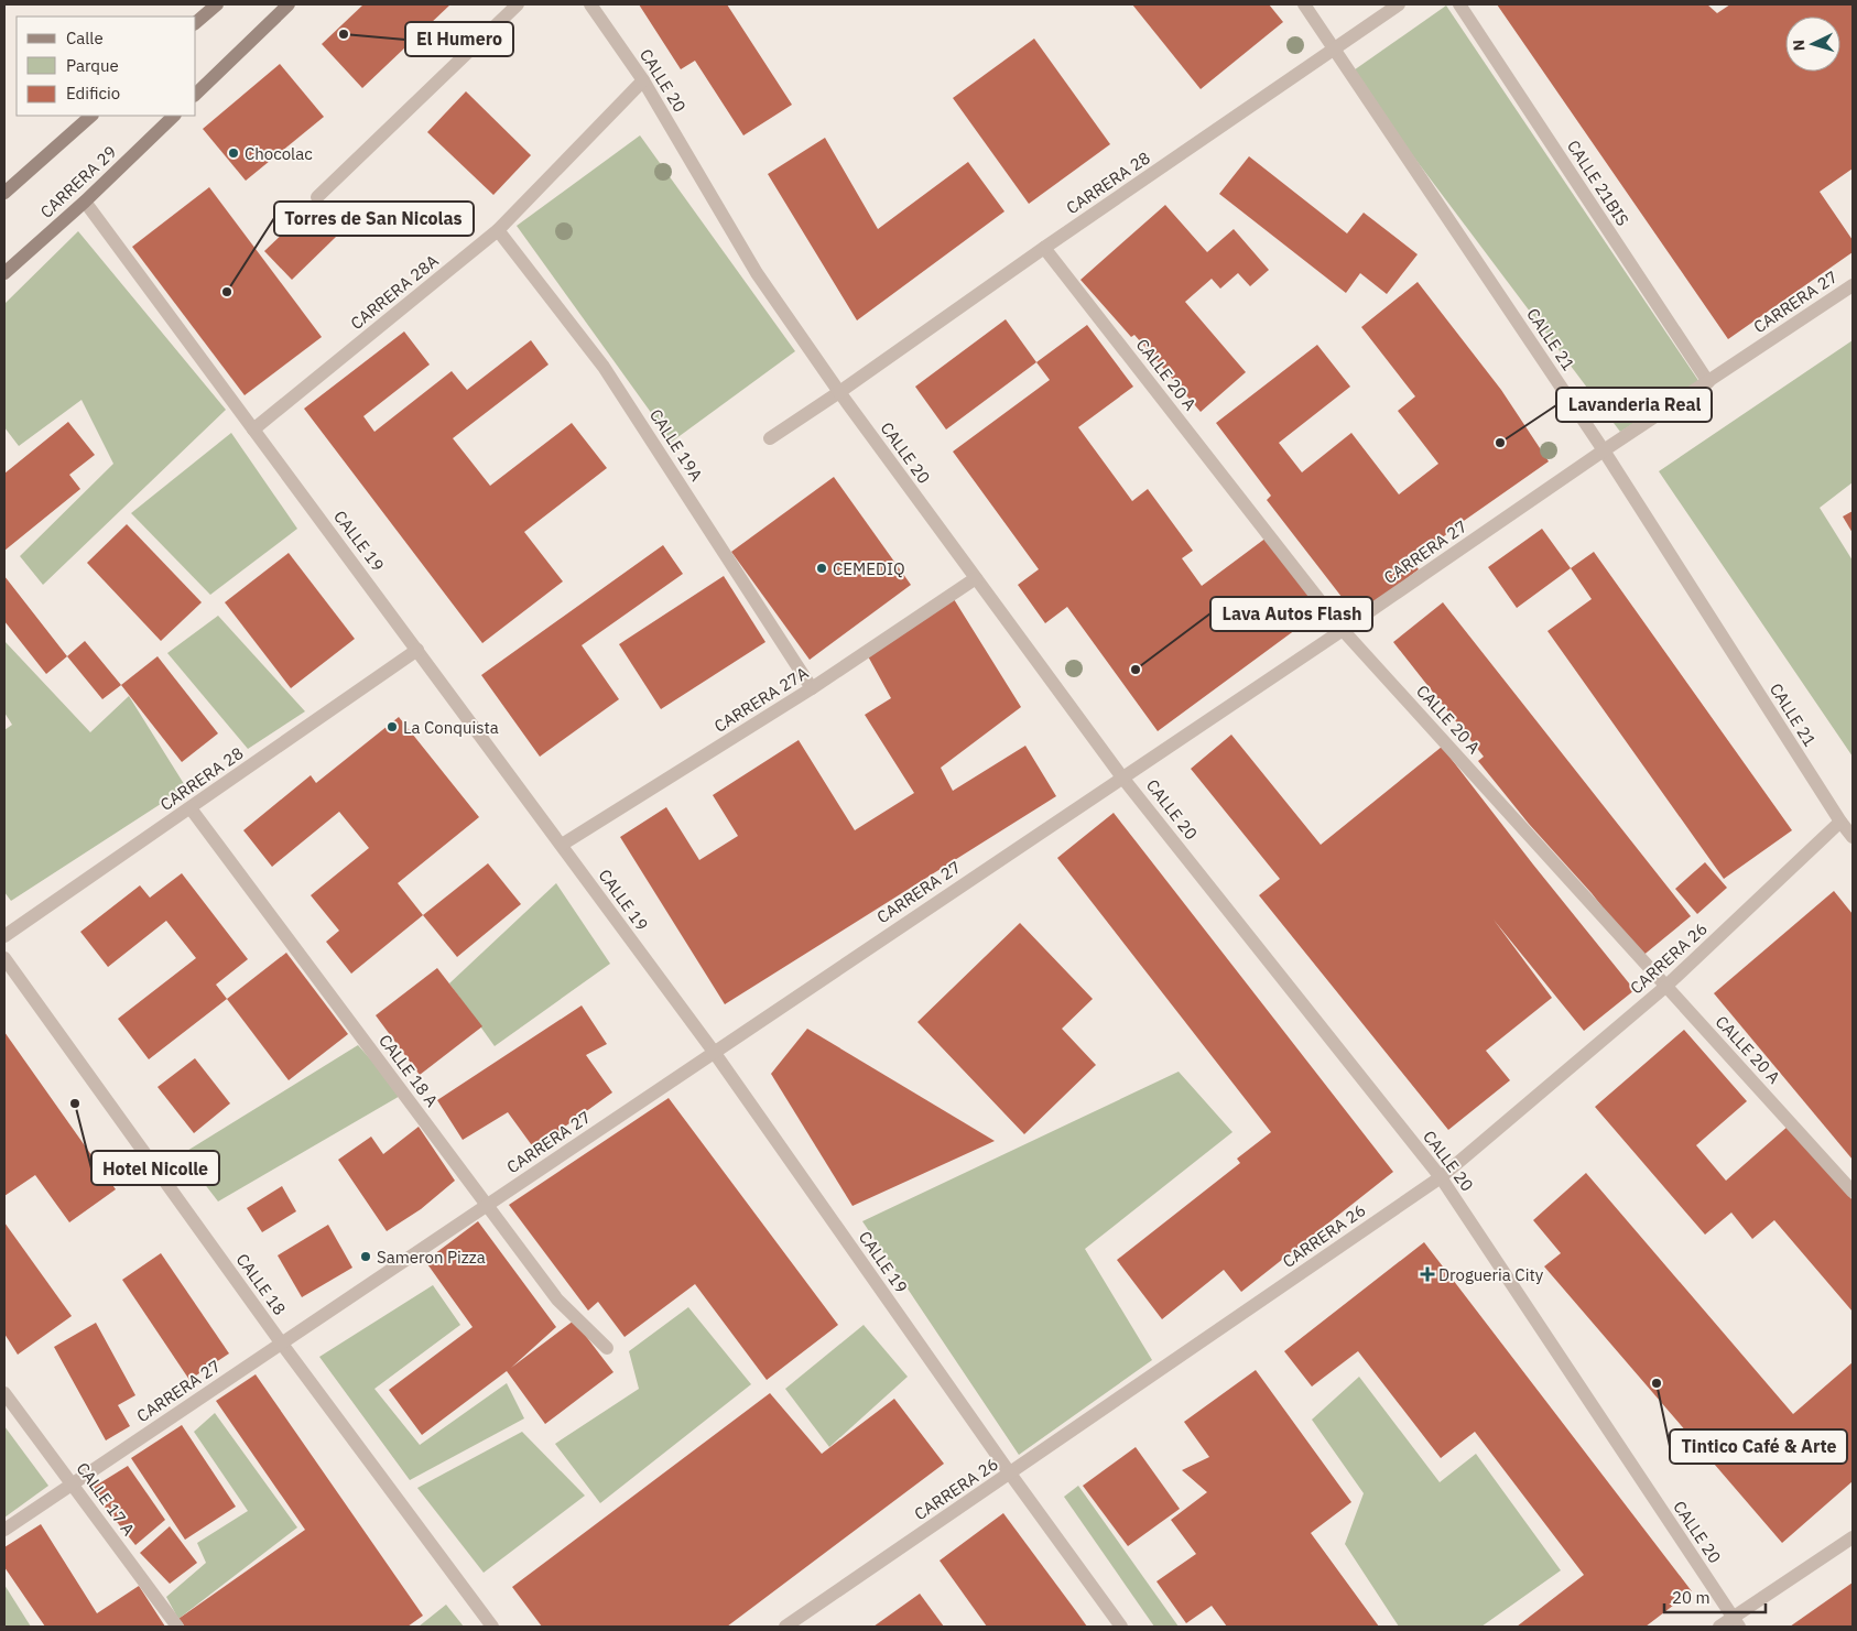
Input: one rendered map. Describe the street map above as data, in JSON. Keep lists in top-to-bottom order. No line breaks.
{"streets":{"main road":["CARRERA 29"],"street":["CALLE 20","CARRERA 28","CALLE 21BIS","CARRERA 28A","CARRERA 27","CALLE 21","CALLE 20 A","CALLE 19A","CALLE 19","CARRERA 27A","CARRERA 26","CALLE 18 A","CALLE 18","CALLE 17 A"]},"crossings":[["CALLE 20","CARRERA 28"],["CALLE 20","CARRERA 28A"],["CALLE 20","CARRERA 27"],["CALLE 20","CARRERA 27A"],["CALLE 20","CARRERA 26"],["CARRERA 29","CALLE 19"],["CARRERA 28","CALLE 21"],["CARRERA 28","CALLE 20 A"],["CARRERA 28","CALLE 19"],["CARRERA 28","CALLE 18 A"],["CALLE 21BIS","CARRERA 27"],["CARRERA 28A","CALLE 19A"],["CARRERA 28A","CALLE 19"],["CARRERA 27","CALLE 21"],["CARRERA 27","CALLE 20 A"],["CARRERA 27","CALLE 19"],["CARRERA 27","CALLE 18 A"],["CARRERA 27","CALLE 18"],["CARRERA 27","CALLE 17 A"],["CALLE 21","CARRERA 26"],["CALLE 20 A","CARRERA 26"],["CALLE 19A","CARRERA 27A"],["CALLE 19","CARRERA 27A"],["CALLE 19","CARRERA 26"]],"places":{"other":["El Humero","Chocolac","Torres de San Nicolas","Lavanderia Real","CEMEDIQ","Lava Autos Flash","La Conquista","Hotel Nicolle","Sameron Pizza","Tintico Café & Arte"],"health":["Drogueria City"]},"legend":["Calle","Parque","Edificio"],"scale_bar":"20 m","north":"left"}
